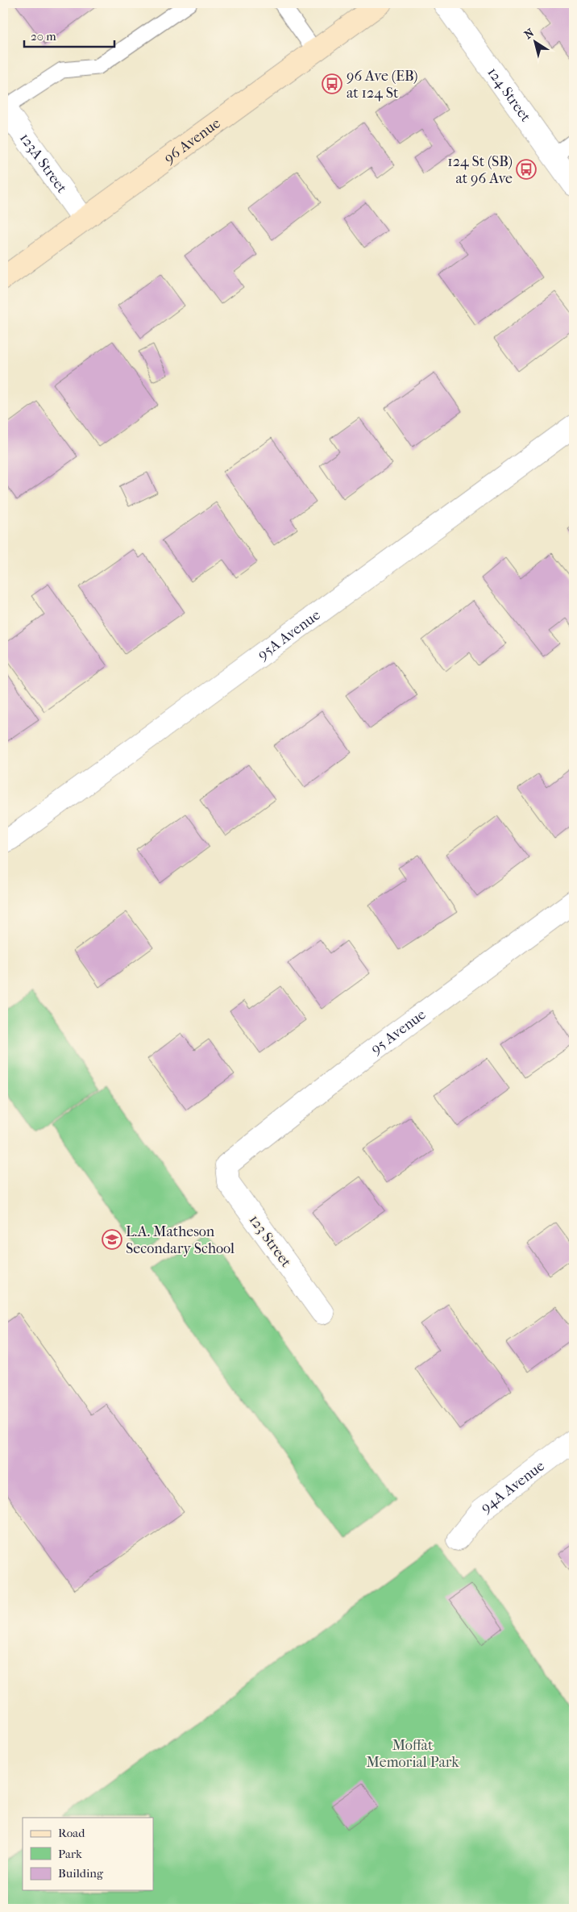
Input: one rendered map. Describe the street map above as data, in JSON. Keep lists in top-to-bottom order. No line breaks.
{"streets":{"main road":["96 Avenue"],"street":["124 Street","123A Street","95A Avenue","95 Avenue","123 Street","94A Avenue"]},"crossings":[["96 Avenue","123A Street"],["95 Avenue","123 Street"]],"parks":["Moffat Memorial Park"],"places":{"bus stop":["96 Ave (EB) at 124 St","124 St (SB) at 96 Ave"],"school or university":["L.A. Matheson Secondary School"]},"legend":["Road","Park","Building"],"scale_bar":"20 m","north":"top left"}
